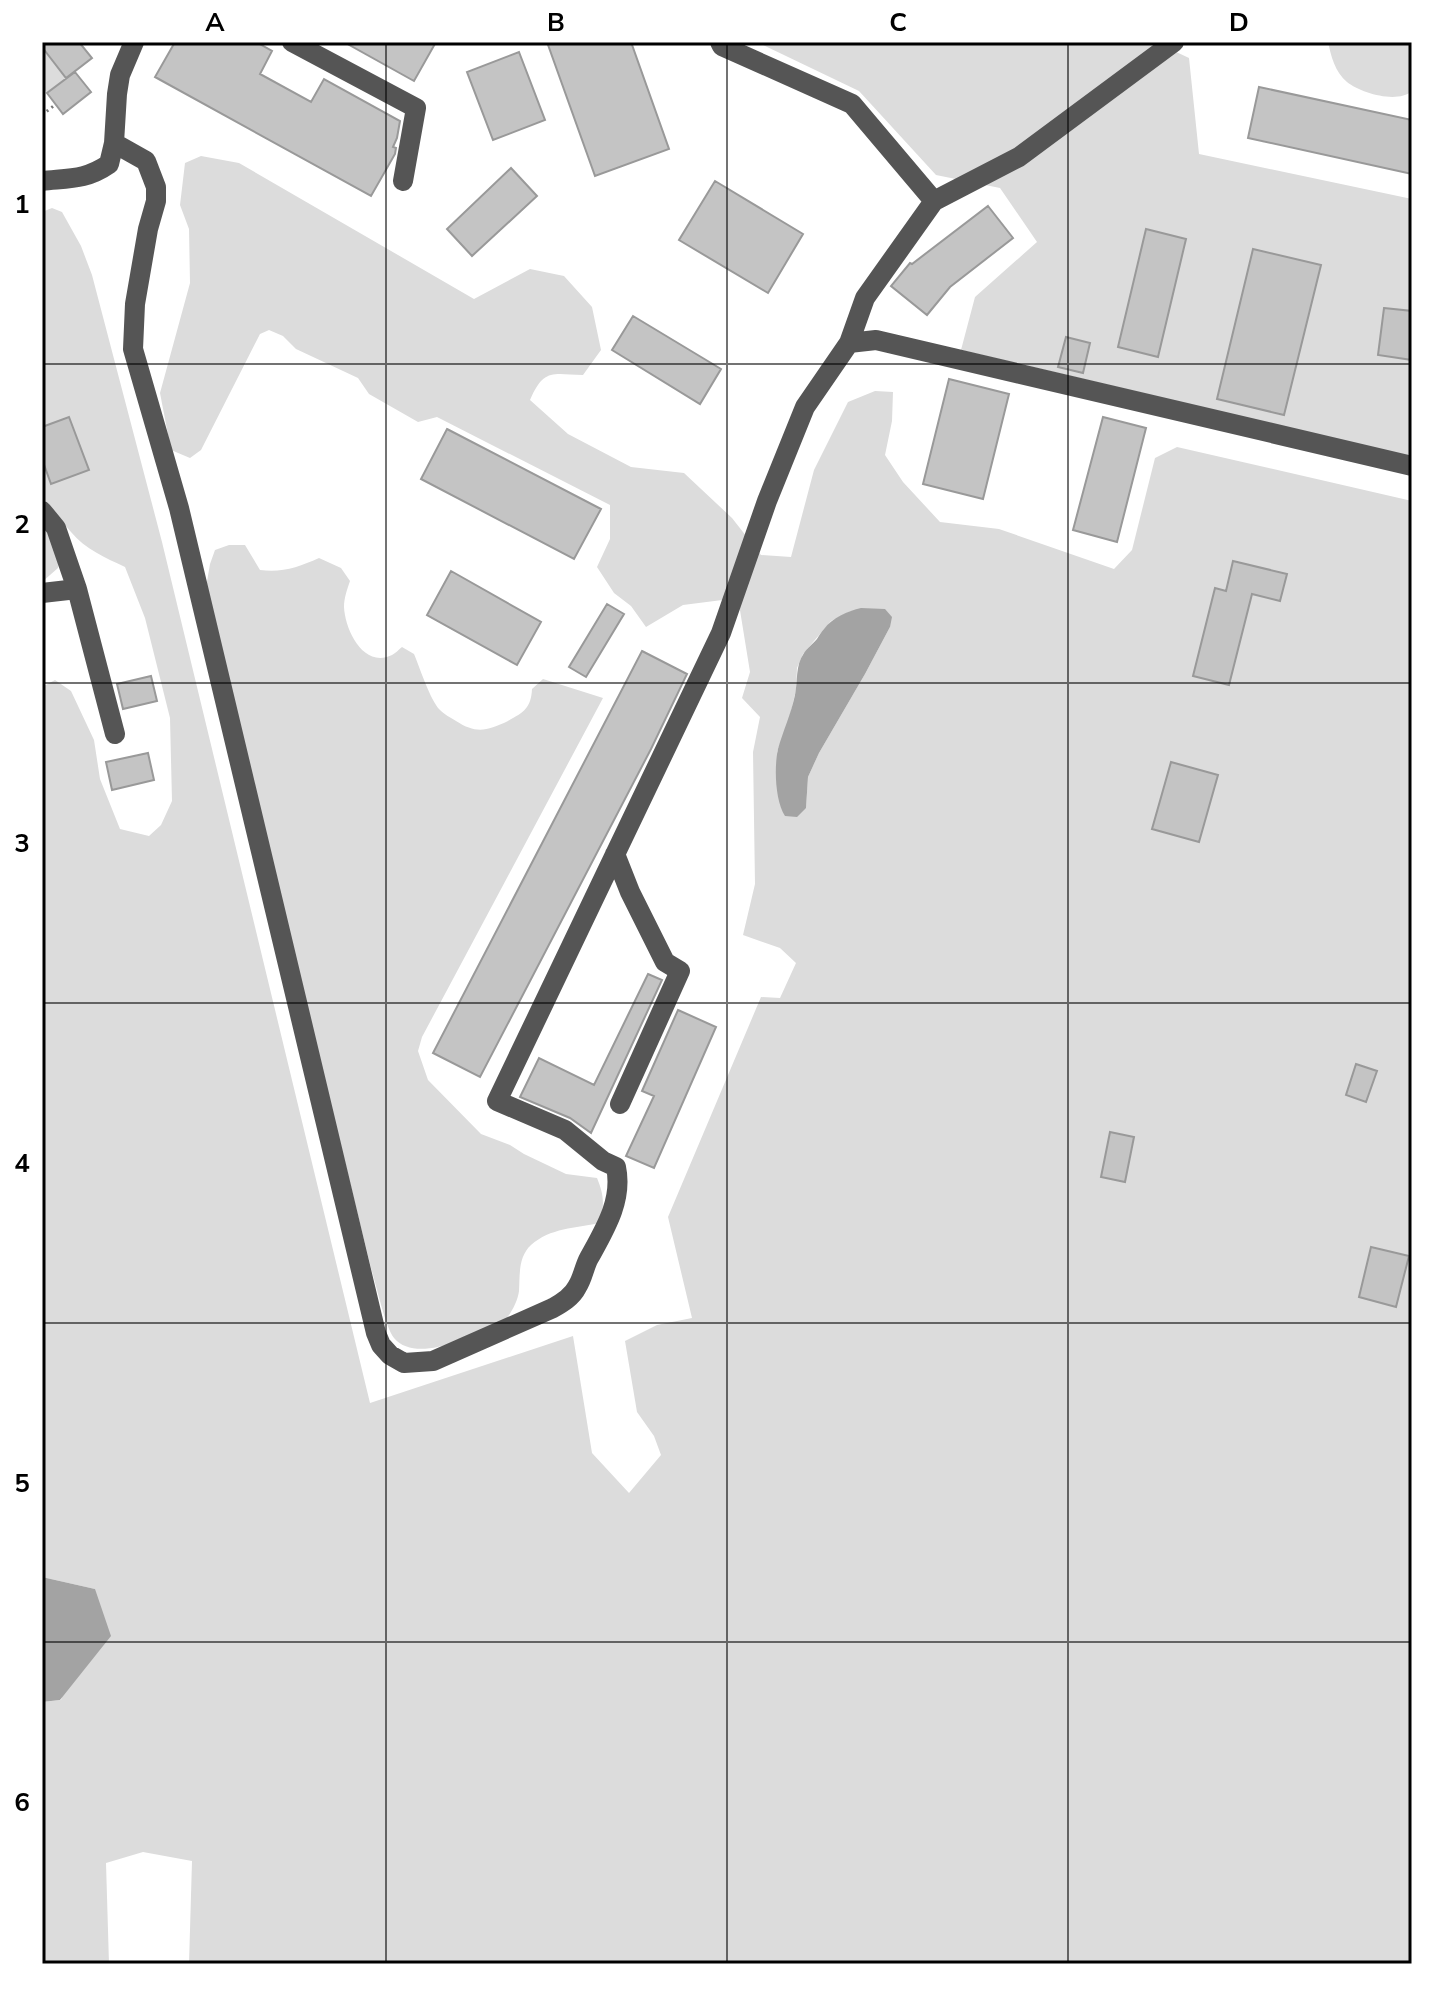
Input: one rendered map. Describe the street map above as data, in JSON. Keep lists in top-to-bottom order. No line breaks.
{"grid":{"columns":["A","B","C","D"],"rows":["1","2","3","4","5","6"]}}
